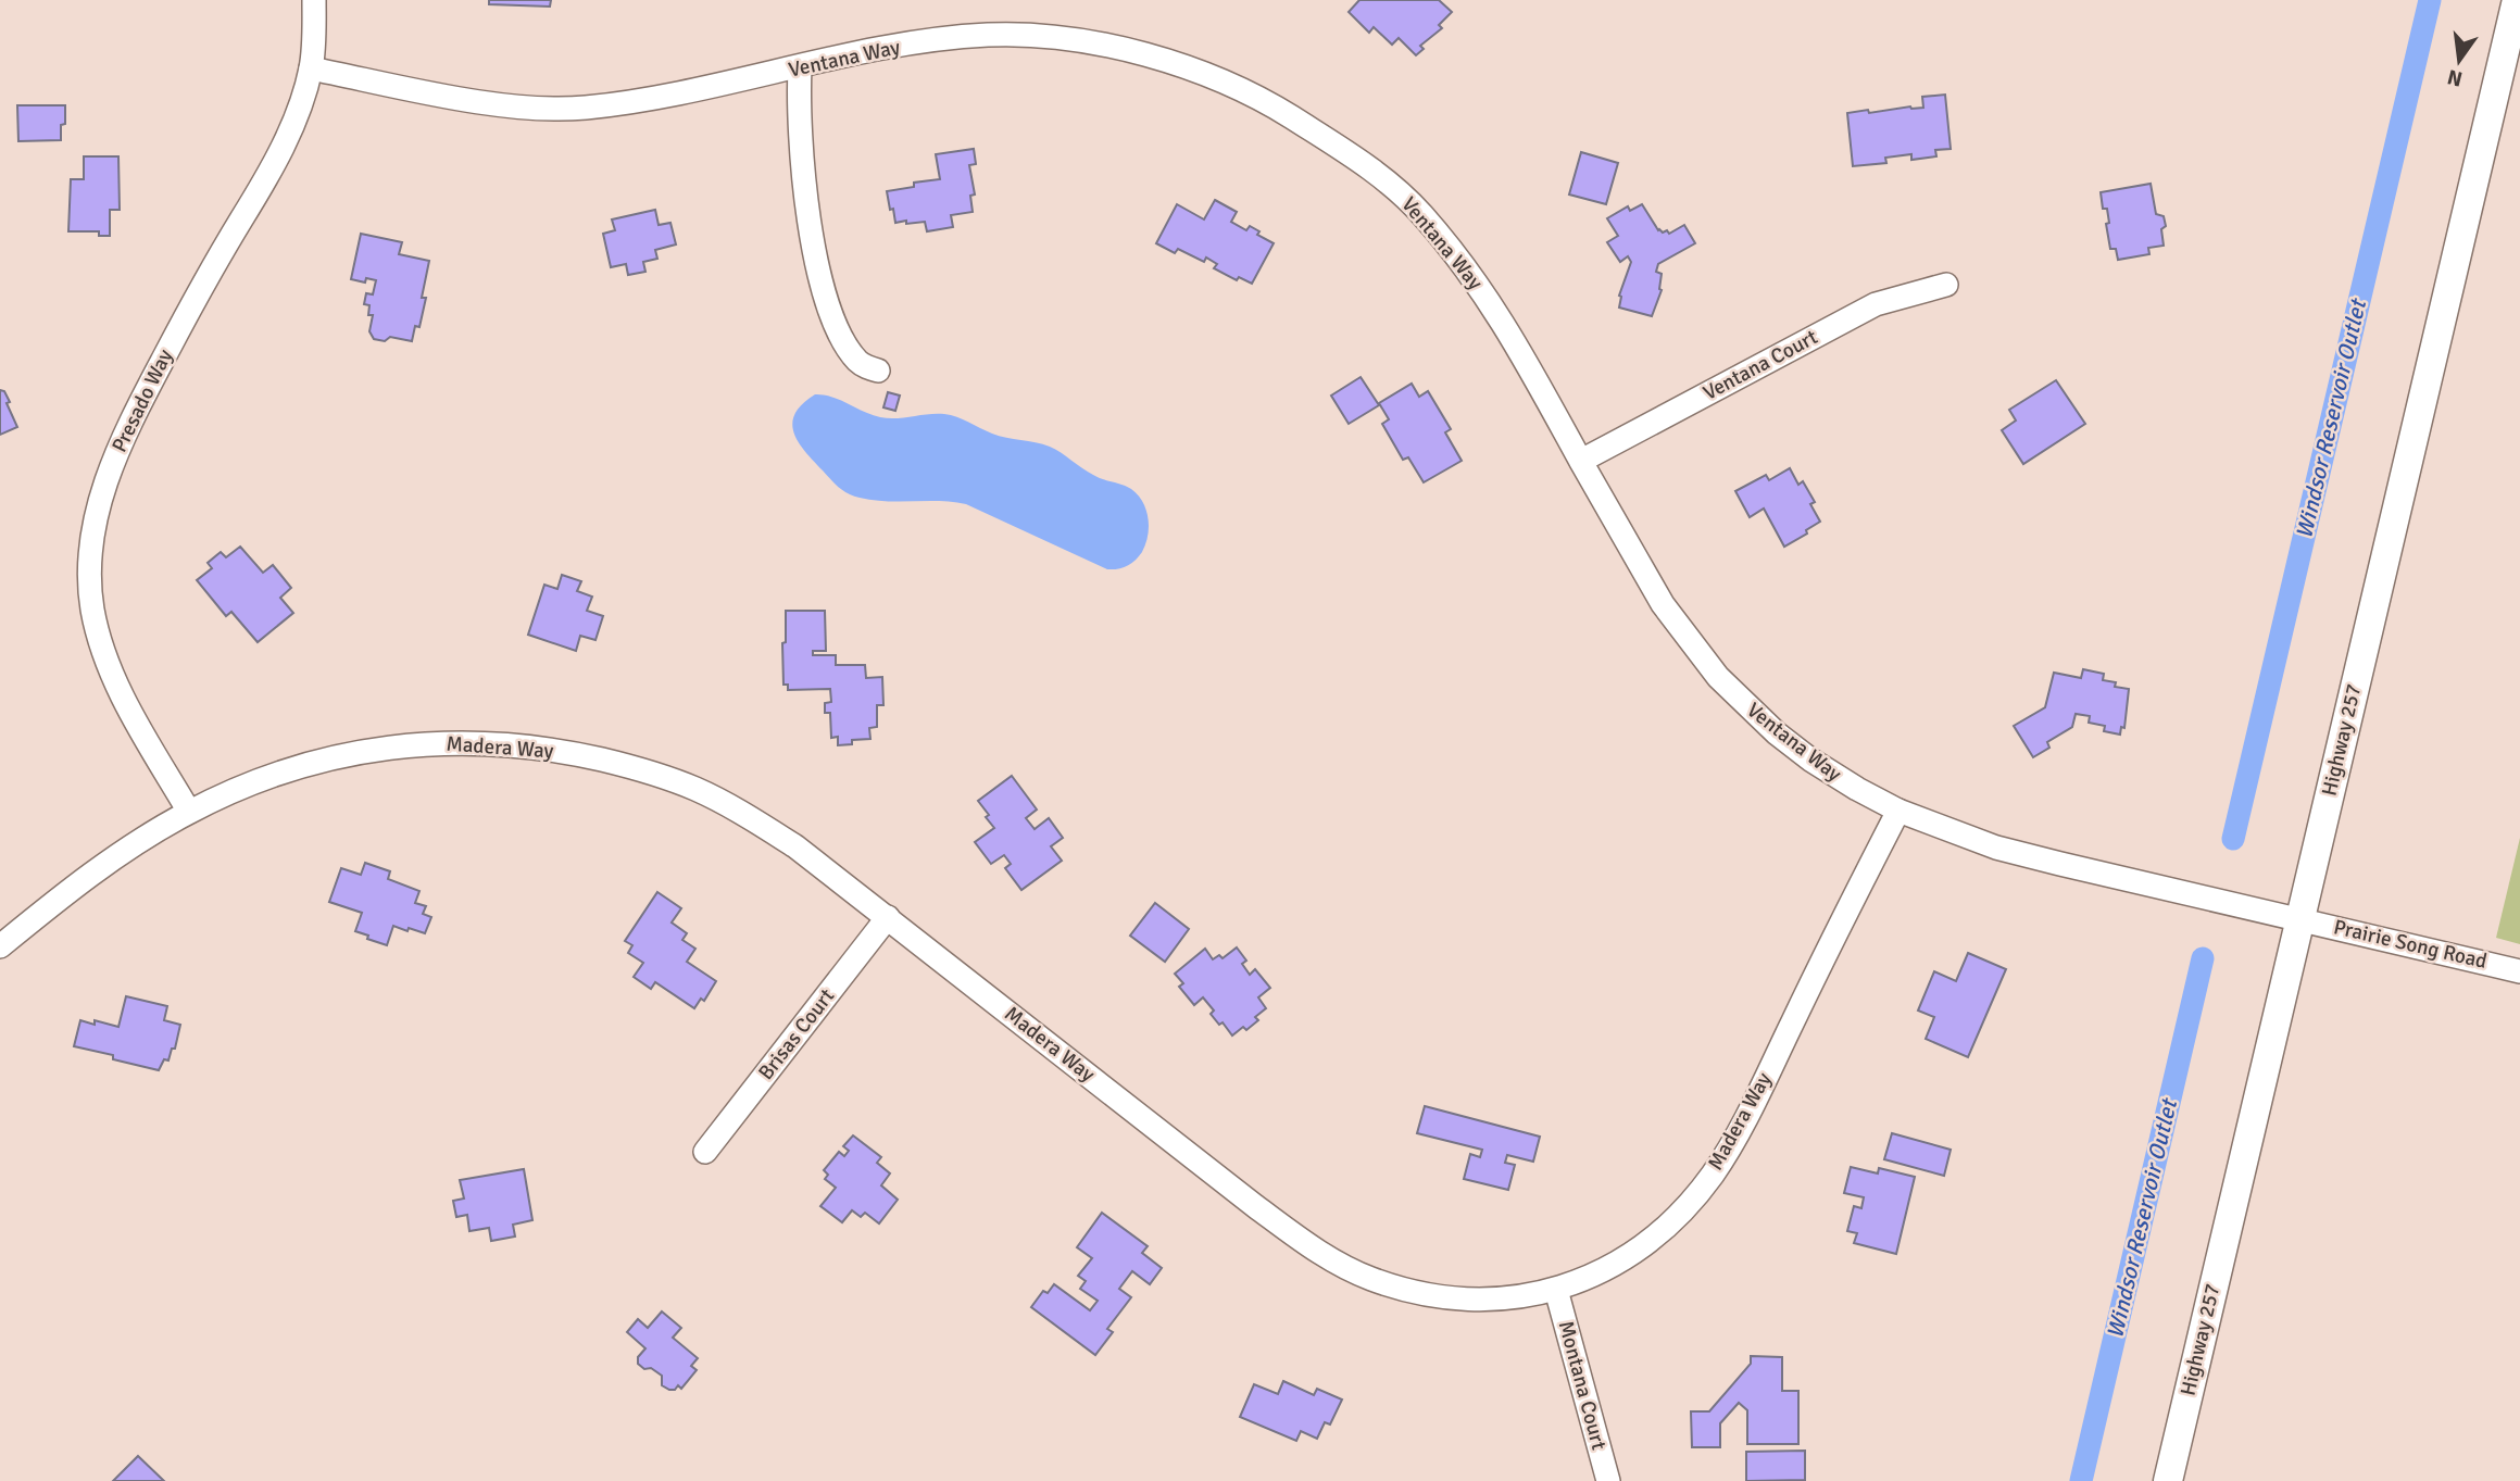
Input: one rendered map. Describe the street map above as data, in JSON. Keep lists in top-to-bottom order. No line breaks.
{"streets":{"main road":["Highway 257"],"street":["Ventana Way","Ventana Court","Presado Way","Madera Way","Prairie Song Road","Brisas Court","Montana Court"]},"crossings":[["Ventana Way","Ventana Court"],["Ventana Way","Presado Way"],["Ventana Way","Highway 257"],["Ventana Way","Madera Way"],["Ventana Way","Prairie Song Road"],["Presado Way","Madera Way"],["Highway 257","Prairie Song Road"],["Madera Way","Brisas Court"],["Madera Way","Montana Court"]],"water":["Windsor Reservoir Outlet"],"north":"bottom"}
